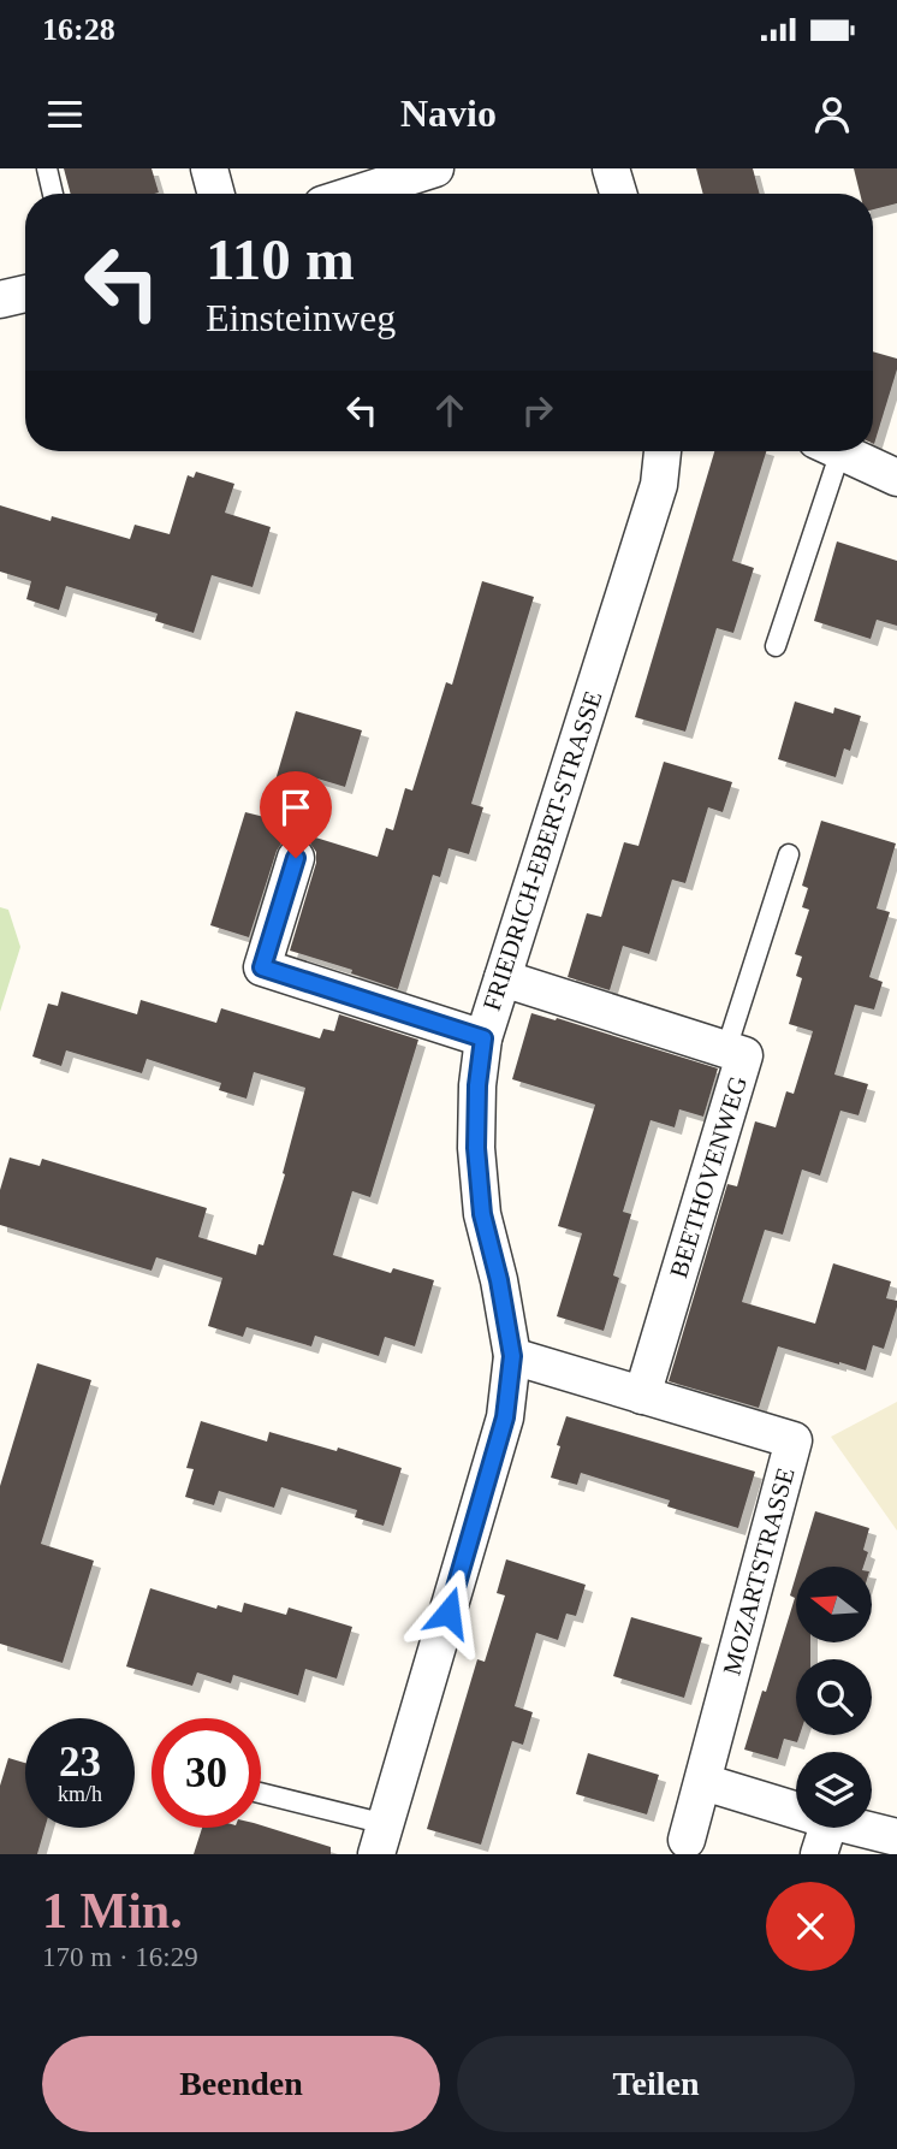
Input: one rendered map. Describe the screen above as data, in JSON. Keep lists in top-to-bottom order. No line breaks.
{"streets":{"street":["FRIEDRICH-EBERT-STRASSE","BEETHOVENWEG","MOZARTSTRASSE"]},"crossings":[["FRIEDRICH-EBERT-STRASSE","BEETHOVENWEG"],["FRIEDRICH-EBERT-STRASSE","MOZARTSTRASSE"],["BEETHOVENWEG","MOZARTSTRASSE"]],"north":"left","page":{"status":"16:28","header":"Navio","turn":["110 m","Einsteinweg"],"speed":"23 km/h","limit":"30","heading":["1 Min.","170 m · 16:29"],"buttons":["Beenden","Teilen"]}}
